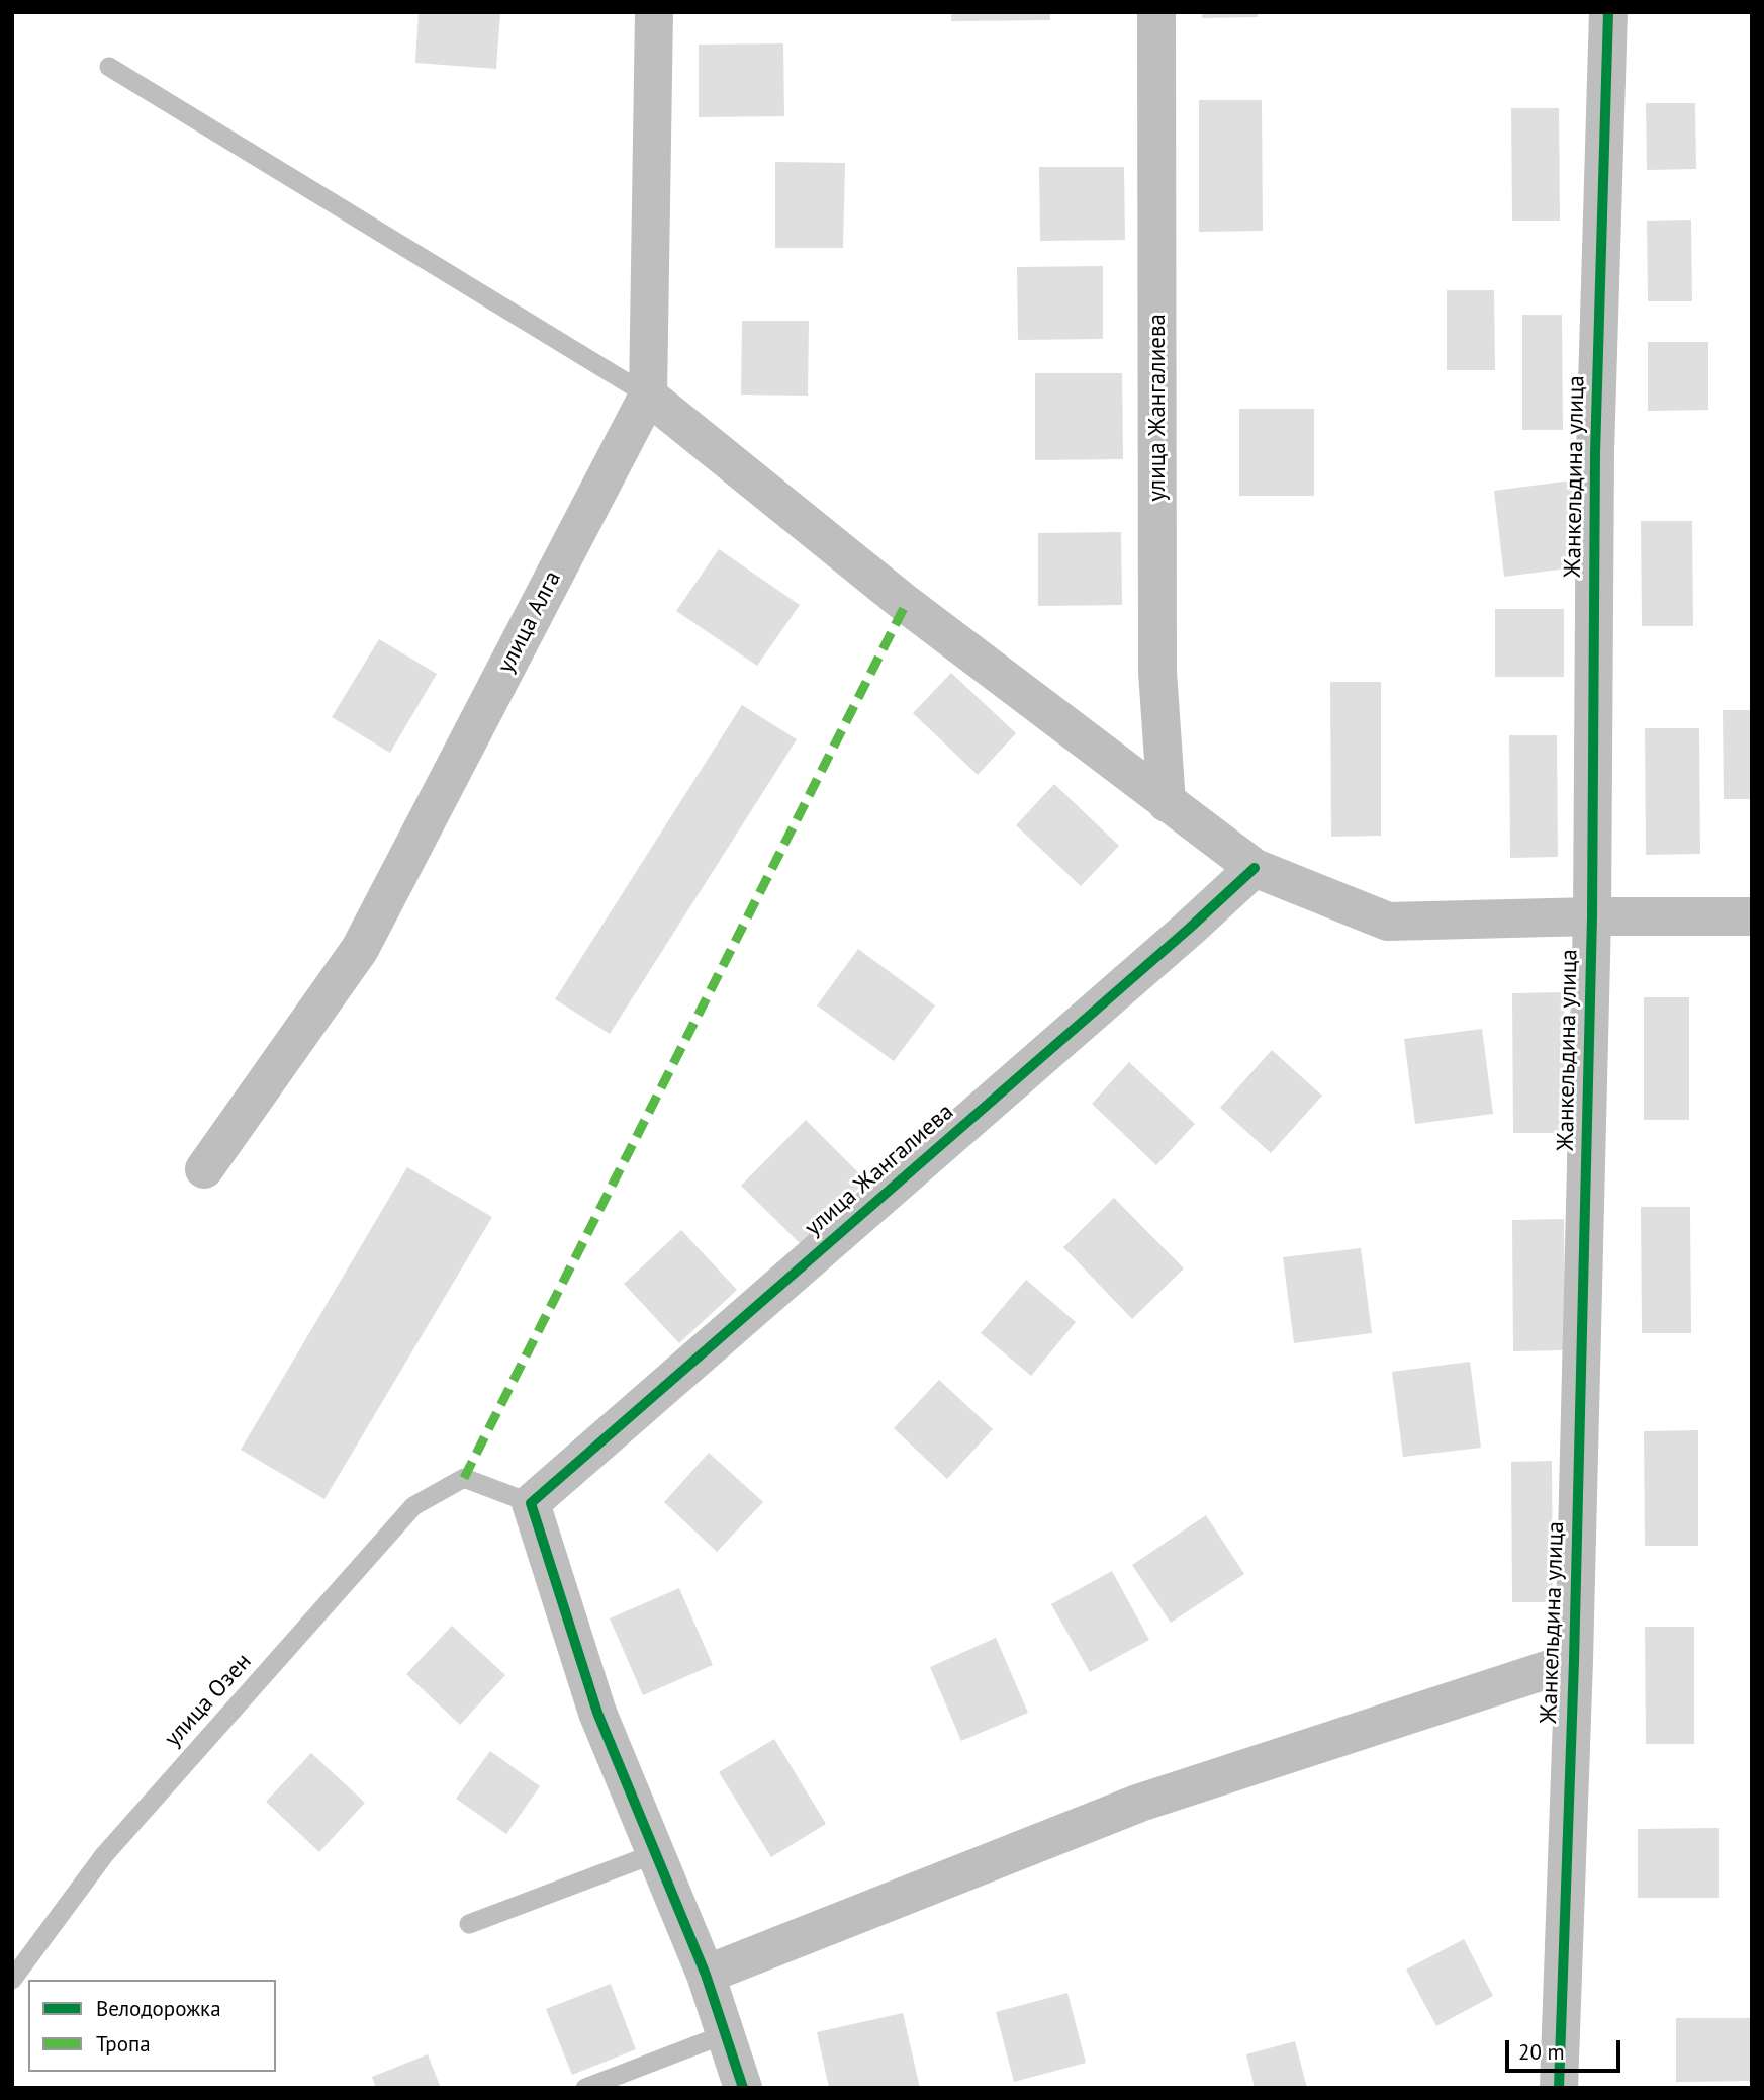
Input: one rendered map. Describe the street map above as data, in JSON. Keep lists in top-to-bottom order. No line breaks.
{"streets":{"street":["улица Жангалиева","Жанкельдина улица","улица Алга"],"lane":["улица Озен"]},"crossings":[["улица Жангалиева","улица Озен"]],"legend":["Велодорожка","Тропа"],"scale_bar":"20 m"}
